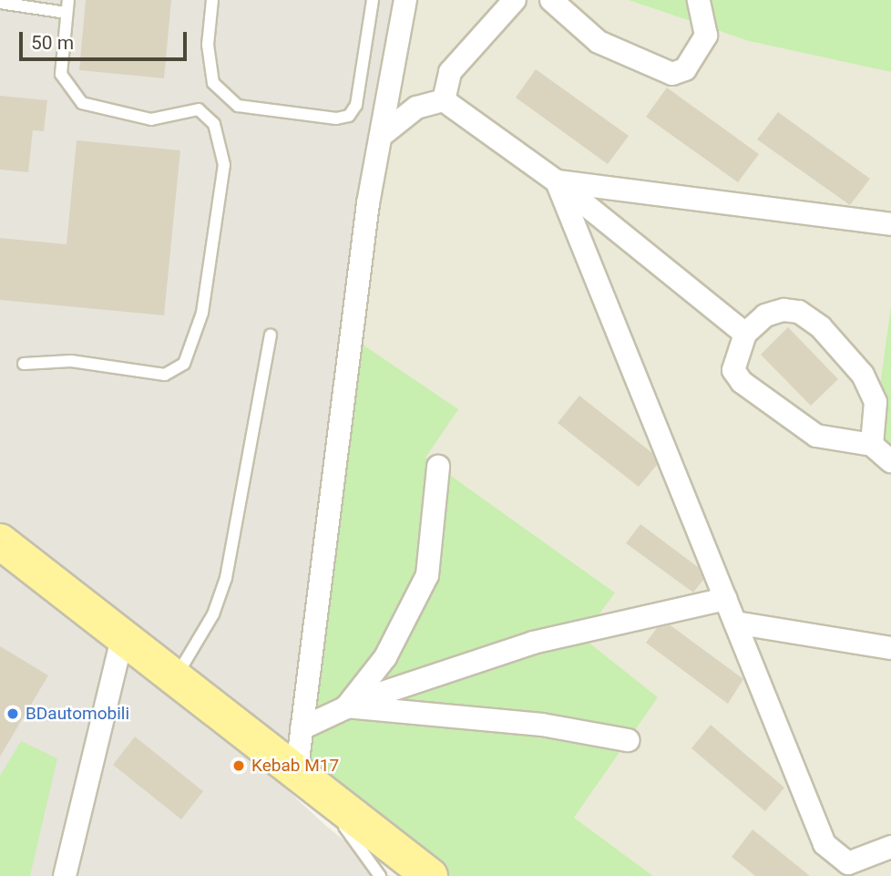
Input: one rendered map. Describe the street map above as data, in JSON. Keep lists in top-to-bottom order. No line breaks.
{"places":["BDautomobili","Kebab M17"],"scale_bar":"50 m"}
